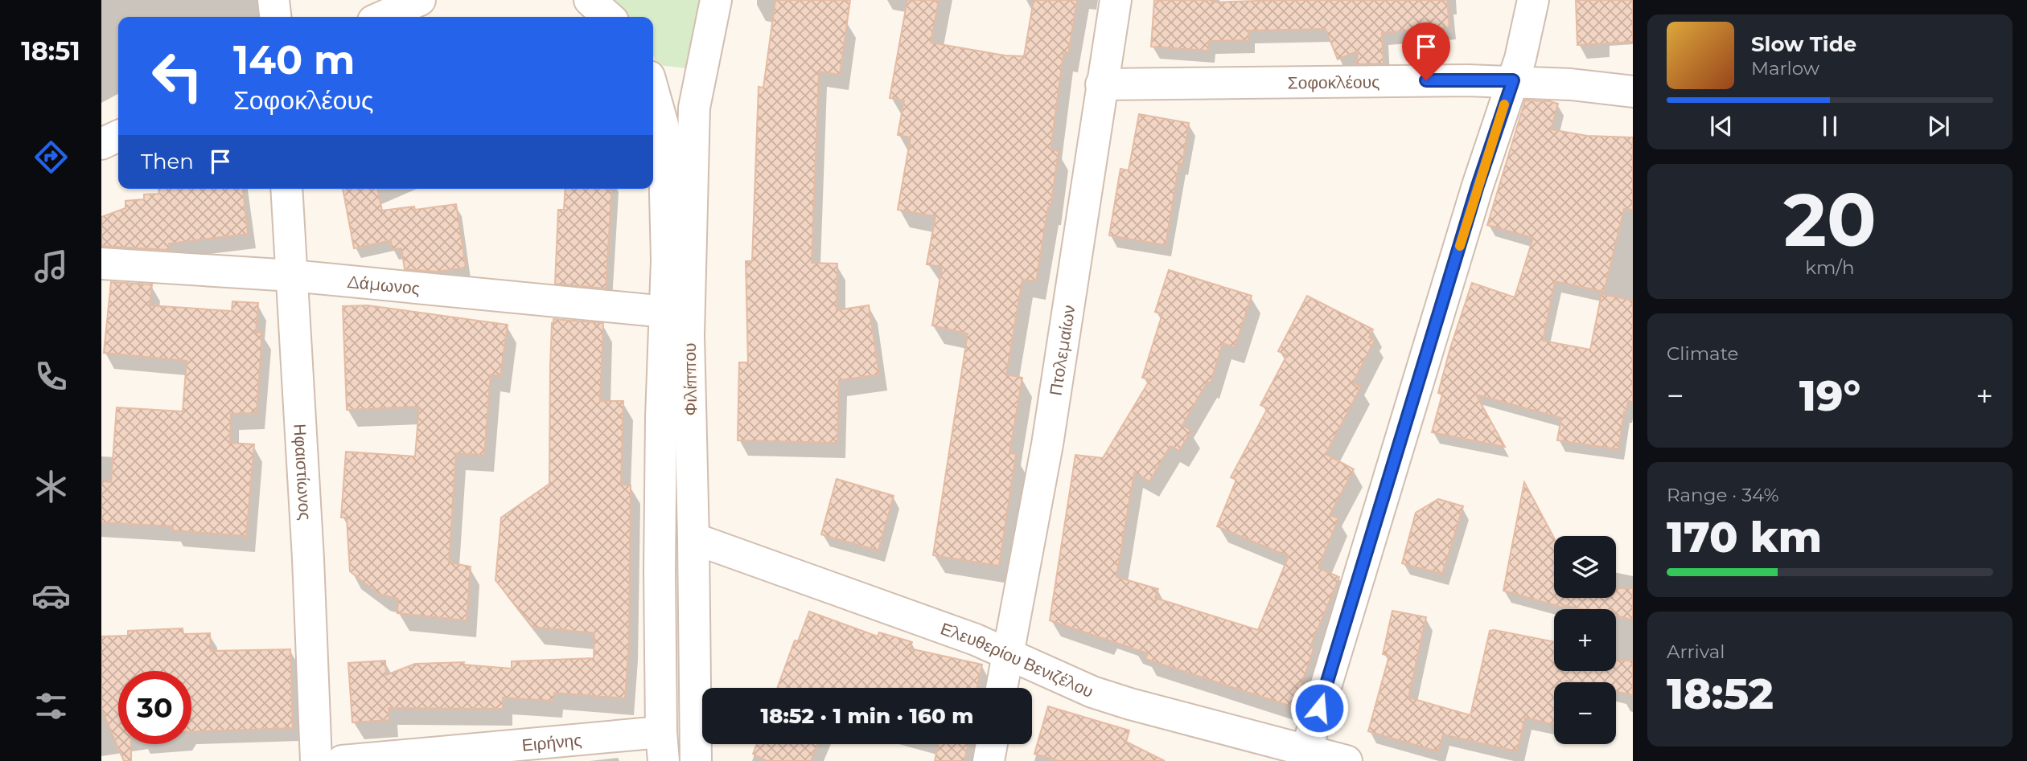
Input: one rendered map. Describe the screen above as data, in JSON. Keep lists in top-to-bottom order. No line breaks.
{"streets":{"street":["Σοφοκλέους","Δάμωνος","Πτολεμαίων","Φιλίππου","Ηφαιστίωνος","Ελευθερίου Βενιζέλου","Ειρήνης"]},"crossings":[["Σοφοκλέους","Πτολεμαίων"],["Δάμωνος","Φιλίππου"],["Δάμωνος","Ηφαιστίωνος"],["Πτολεμαίων","Ελευθερίου Βενιζέλου"],["Φιλίππου","Ελευθερίου Βενιζέλου"],["Φιλίππου","Ειρήνης"]],"page":{"tabs":"18:51","turn":["140 m","Σοφοκλέους"],"song":["Slow Tide","Marlow"],"then":"Then","tile":[["20","km/h"],"Climate",["Range · 34%","170 km"],["Arrival","18:52"]],"heat":["−","19°","+"],"map_buttons":["+","−"],"limit":"30","trip":"18:52 · 1 min · 160 m"}}
